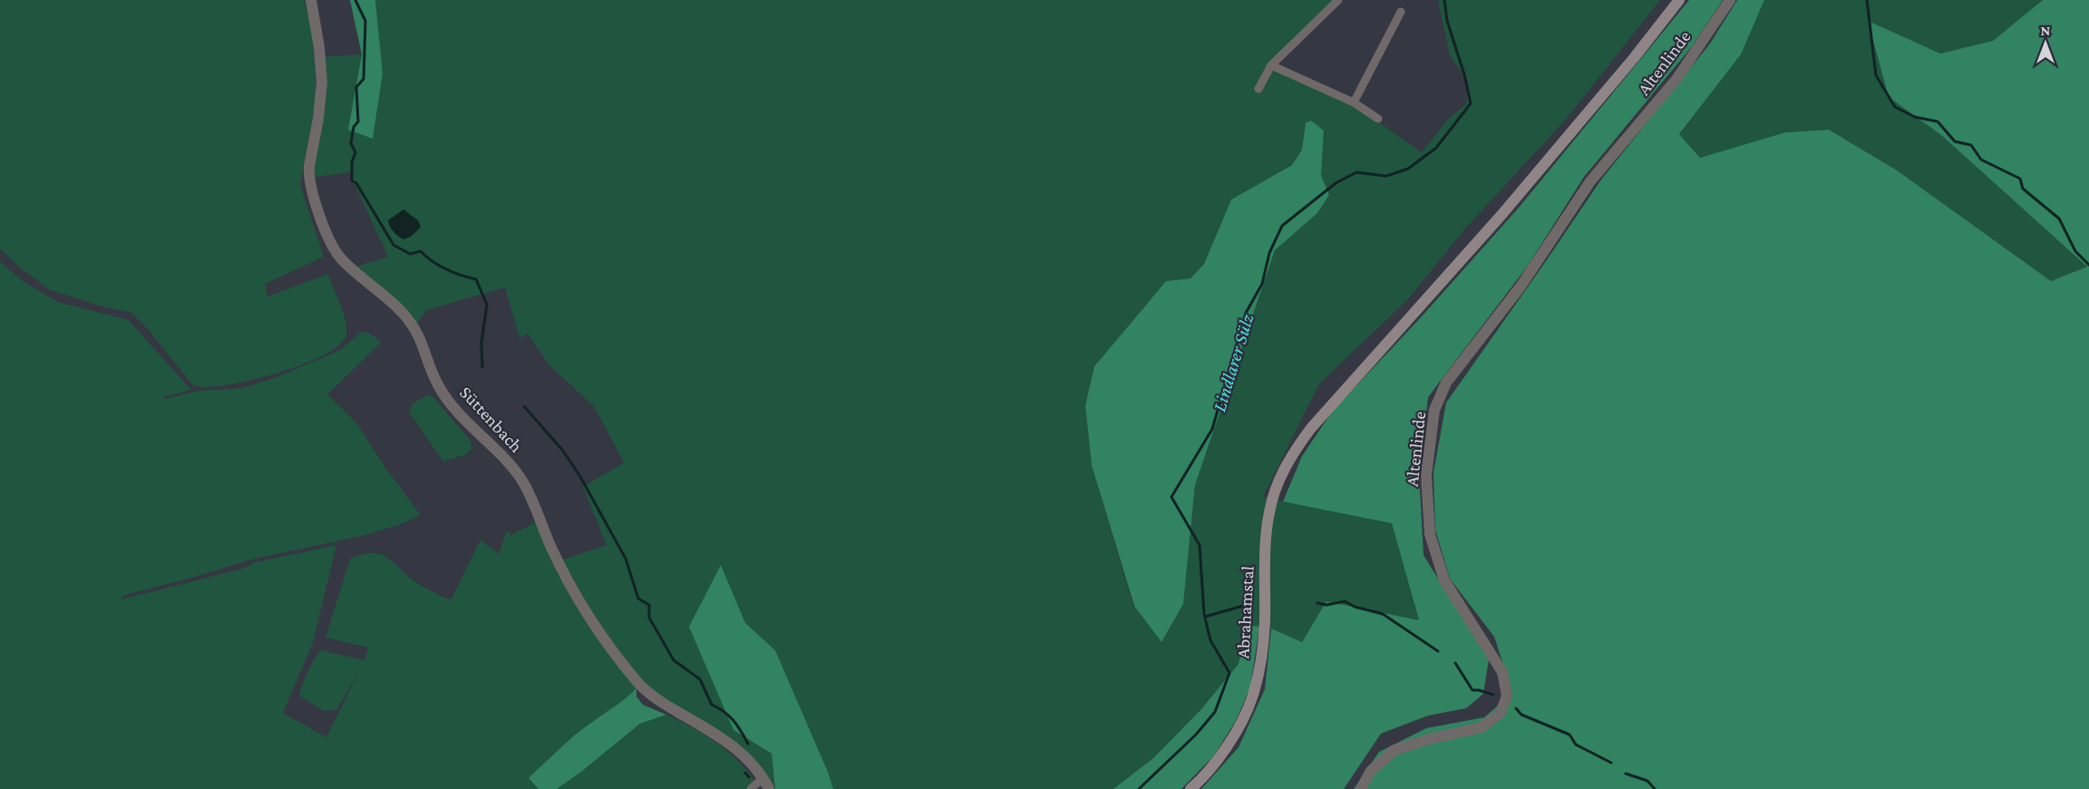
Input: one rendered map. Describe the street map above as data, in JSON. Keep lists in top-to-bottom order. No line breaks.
{"streets":{"main road":["Abrahamstal"],"street":["Altenlinde","Süttenbach"]},"water":["Lindlarer Sülz"],"north":"top"}
